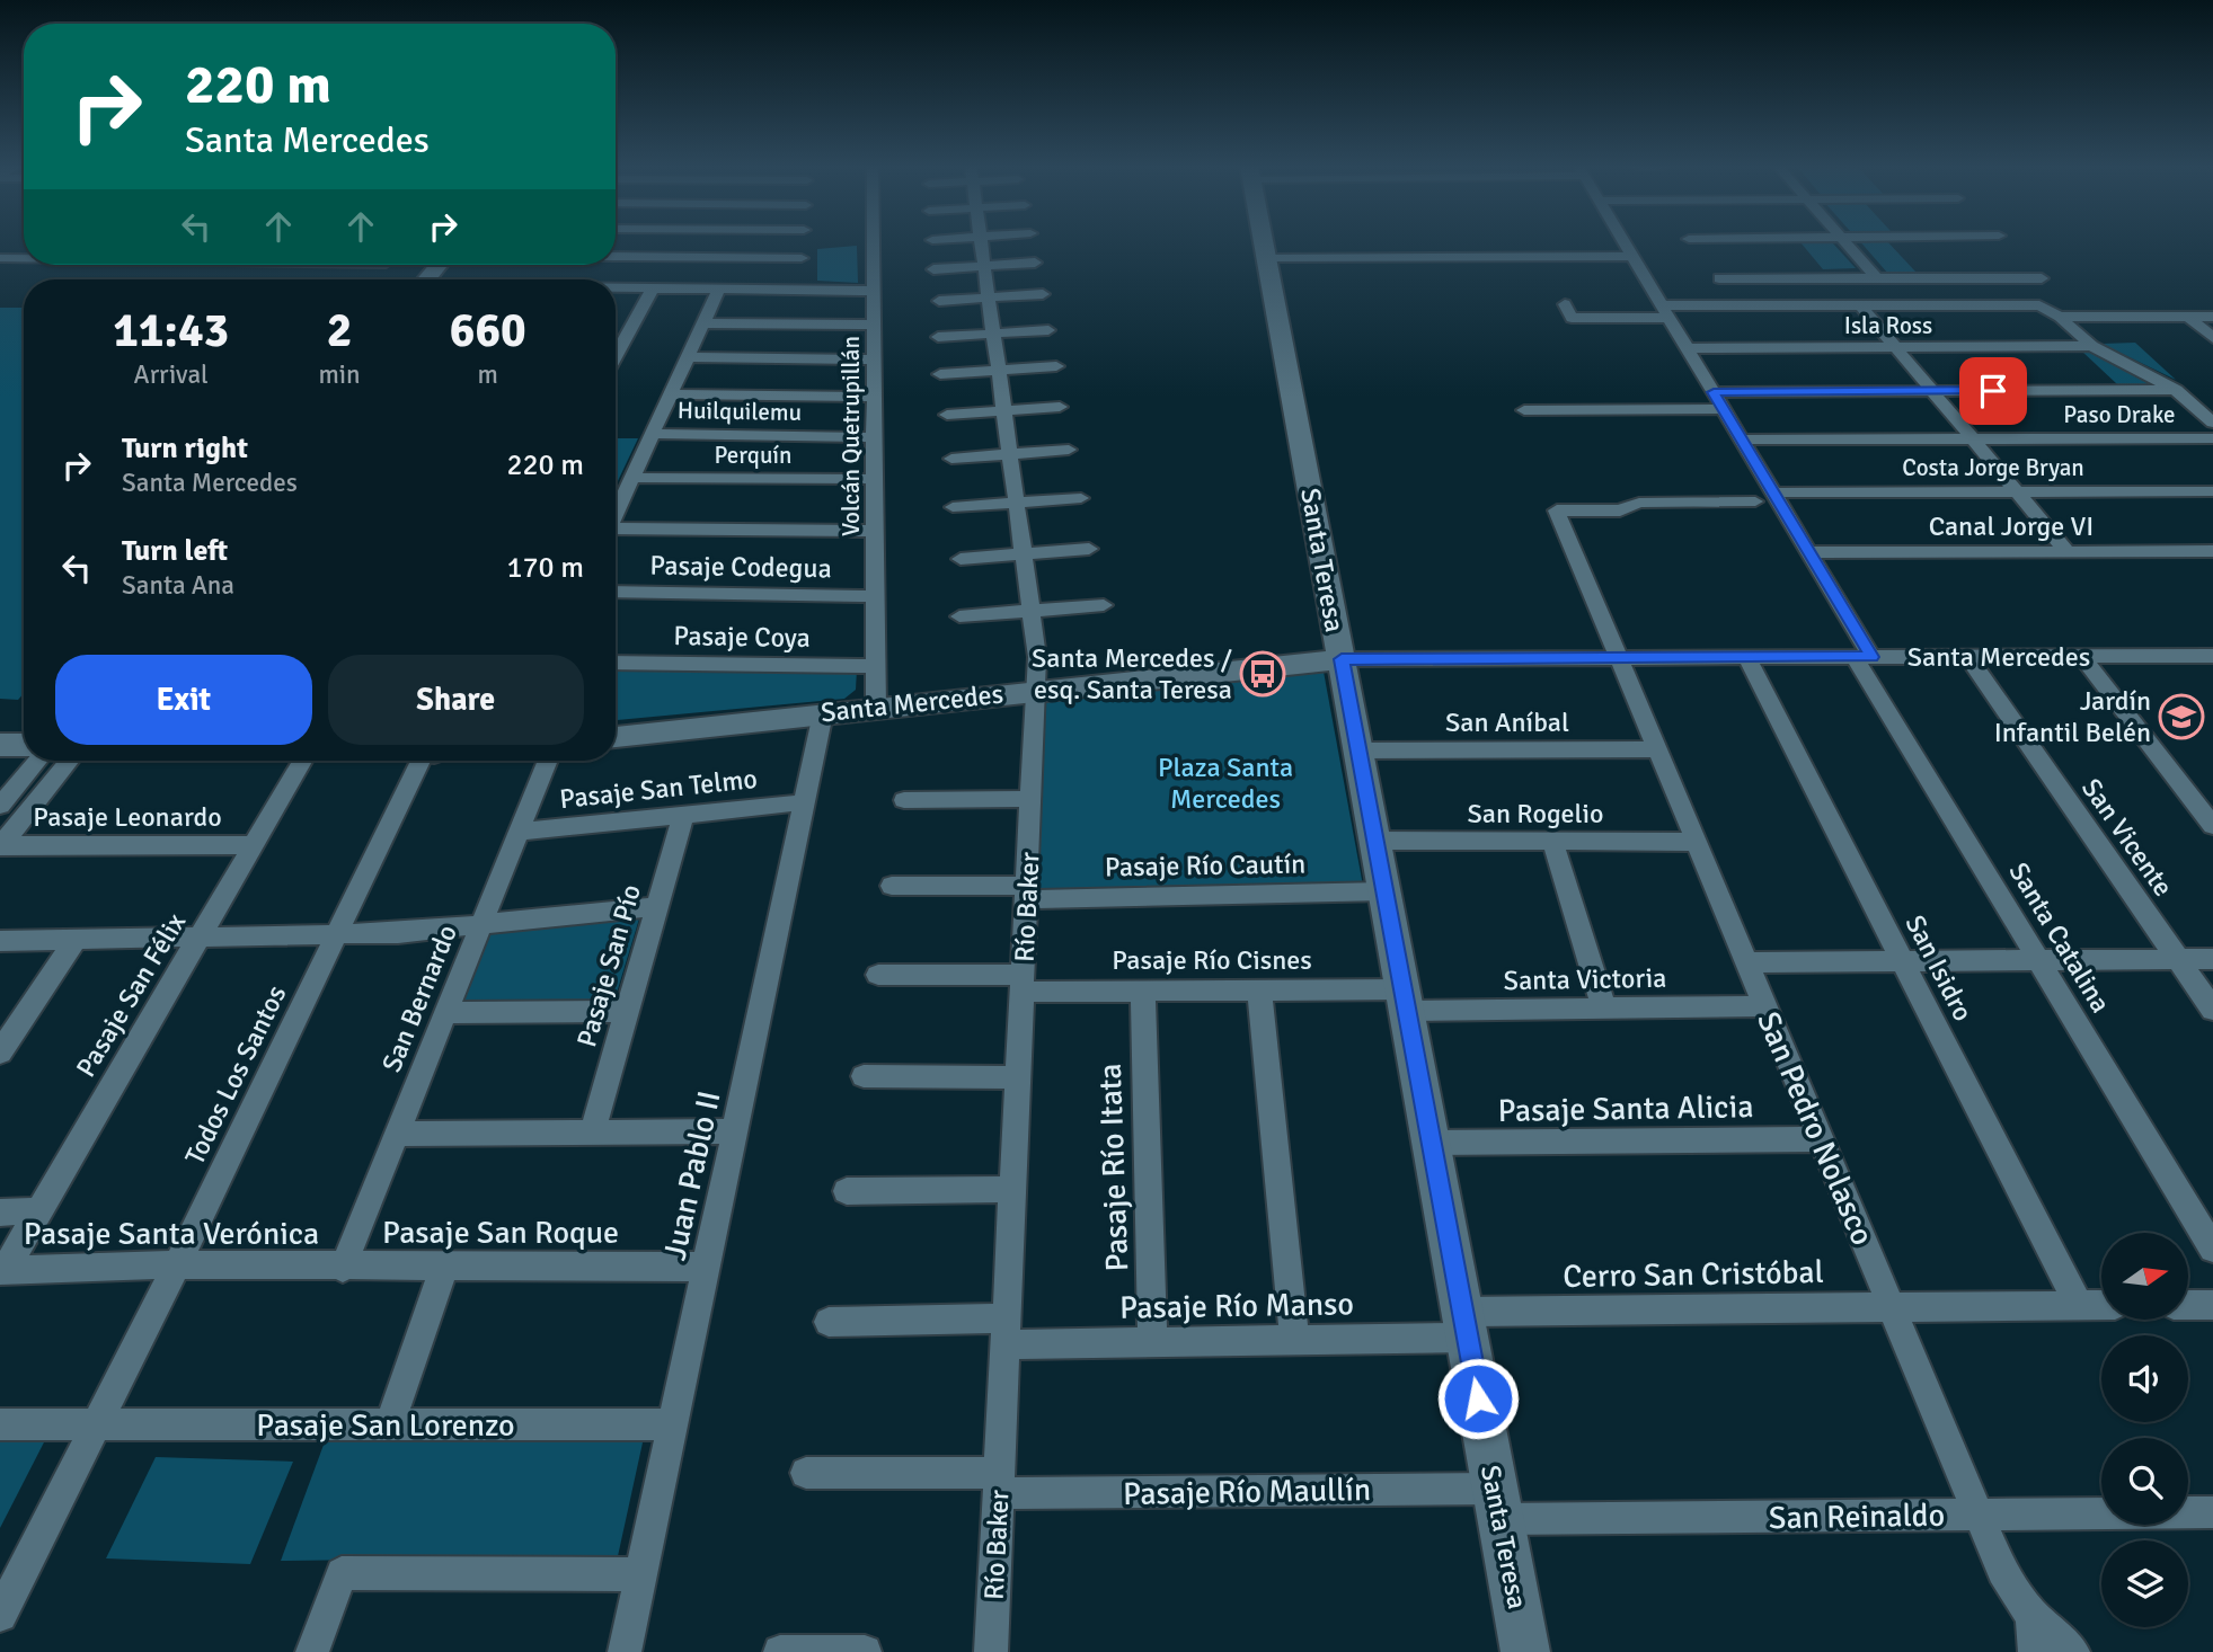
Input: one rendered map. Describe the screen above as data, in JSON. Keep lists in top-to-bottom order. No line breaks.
{"streets":{"street":["Isla Ross","Huilquilemu","Paso Drake","Volcán Quetrupillán","Perquín","Costa Jorge Bryan","Canal Jorge VI","Santa Teresa","Pasaje Codegua","Pasaje Coya","Santa Mercedes","San Aníbal","Pasaje San Telmo","San Rogelio","Pasaje Leonardo","San Vicente","Pasaje Río Cautín","Río Baker","Santa Catalina","Pasaje Río Cisnes","Pasaje San Pío","San Isidro","Santa Victoria","Pasaje San Félix","San Bernardo","Todos Los Santos","Pasaje Santa Alicia","San Pedro Nolasco","Pasaje Río Itata","Juan Pablo II","Pasaje San Roque","Pasaje Santa Verónica","Cerro San Cristóbal","Pasaje Río Manso","Pasaje San Lorenzo","Pasaje Río Maullín","San Reinaldo"]},"crossings":[["Isla Ross","Santa Catalina"],["Huilquilemu","Volcán Quetrupillán"],["Paso Drake","Santa Catalina"],["Volcán Quetrupillán","Perquín"],["Volcán Quetrupillán","Pasaje Codegua"],["Volcán Quetrupillán","Pasaje Coya"],["Volcán Quetrupillán","Santa Mercedes"],["Costa Jorge Bryan","Santa Catalina"],["Canal Jorge VI","Santa Catalina"],["Santa Teresa","Santa Mercedes"],["Santa Teresa","San Aníbal"],["Santa Teresa","San Rogelio"],["Santa Teresa","Pasaje Río Cautín"],["Santa Teresa","Pasaje Río Cisnes"],["Santa Teresa","Santa Victoria"],["Santa Teresa","Pasaje Santa Alicia"],["Santa Teresa","Cerro San Cristóbal"],["Santa Teresa","Pasaje Río Manso"],["Santa Teresa","Pasaje Río Maullín"],["Santa Teresa","San Reinaldo"],["Santa Mercedes","San Vicente"],["Santa Mercedes","Río Baker"],["Santa Mercedes","Santa Catalina"],["Santa Mercedes","San Isidro"],["Santa Mercedes","San Pedro Nolasco"],["Santa Mercedes","Juan Pablo II"],["San Aníbal","San Pedro Nolasco"],["Pasaje San Telmo","Pasaje San Pío"],["Pasaje San Telmo","San Bernardo"],["Pasaje San Telmo","Juan Pablo II"],["San Rogelio","San Pedro Nolasco"],["Pasaje Leonardo","Pasaje San Félix"],["Pasaje Río Cautín","Río Baker"],["Río Baker","Pasaje Río Cisnes"],["Río Baker","Pasaje Río Manso"],["Río Baker","Pasaje Río Maullín"],["Pasaje Río Cisnes","Santa Victoria"],["Pasaje Río Cisnes","Pasaje Río Itata"],["San Isidro","Cerro San Cristóbal"],["Santa Victoria","San Pedro Nolasco"],["Pasaje San Félix","Pasaje Santa Verónica"],["San Bernardo","Pasaje San Roque"],["San Bernardo","Pasaje Santa Verónica"],["Todos Los Santos","Pasaje Santa Verónica"],["Todos Los Santos","Pasaje San Lorenzo"],["Pasaje Santa Alicia","San Pedro Nolasco"],["San Pedro Nolasco","Cerro San Cristóbal"],["San Pedro Nolasco","San Reinaldo"],["Pasaje Río Itata","Pasaje Río Manso"],["Juan Pablo II","Pasaje San Roque"],["Juan Pablo II","Pasaje San Lorenzo"],["Pasaje San Roque","Pasaje Santa Verónica"],["Cerro San Cristóbal","Pasaje Río Manso"],["Pasaje Río Maullín","San Reinaldo"]],"parks":["Plaza Santa Mercedes"],"places":{"bus stop":["Santa Mercedes / esq. Santa Teresa"],"school or university":["Jardín Infantil Belén"]},"north":"right","page":{"turn":["220 m","Santa Mercedes"],"eta":["11:43","Arrival","2","min","660","m"],"list":[{"name":"Turn right","note":"Santa Mercedes","value":"220 m"},{"name":"Turn left","note":"Santa Ana","value":"170 m"}],"buttons":["Exit","Share"]}}
